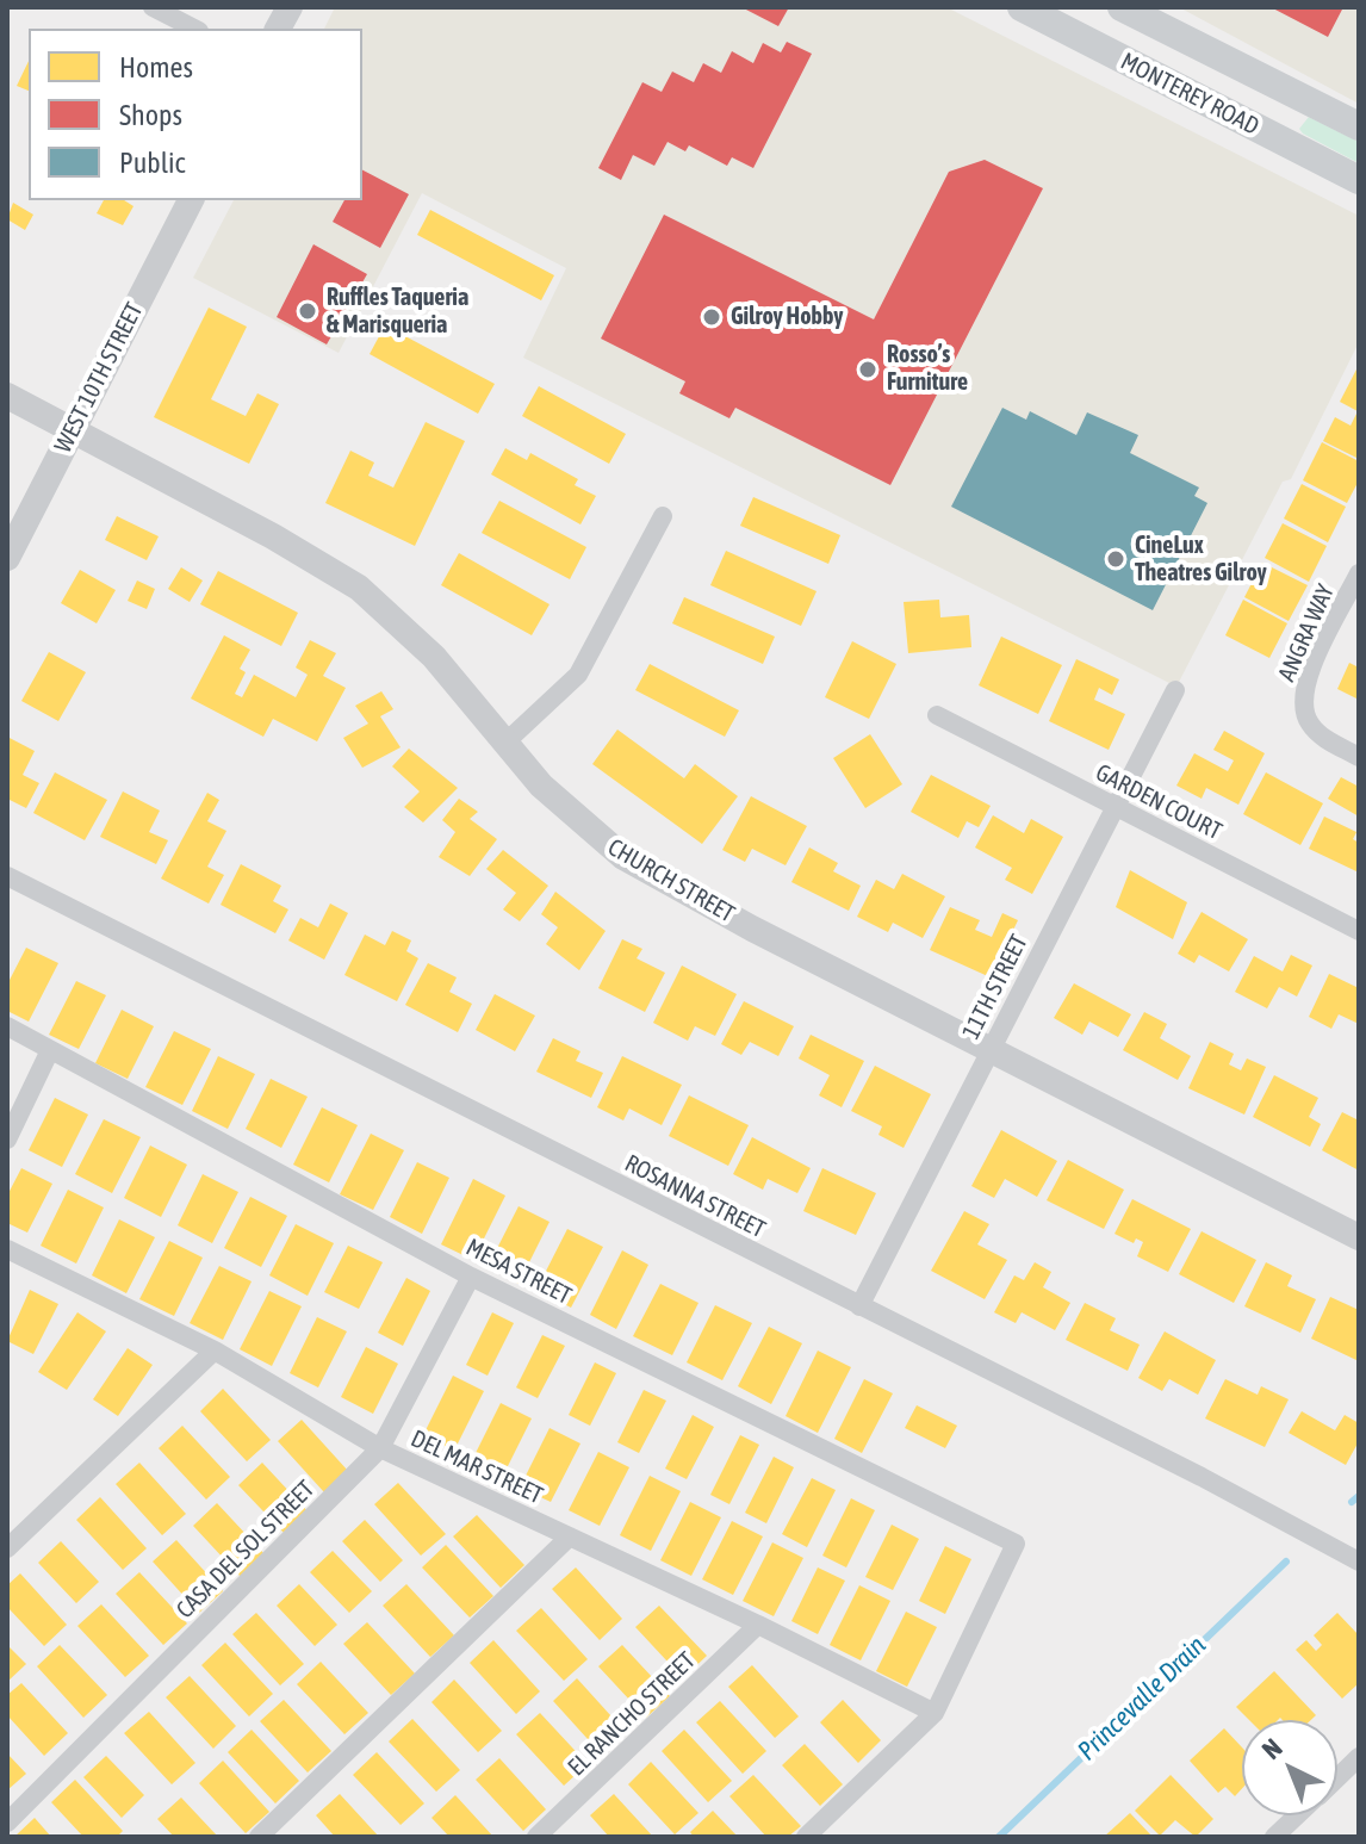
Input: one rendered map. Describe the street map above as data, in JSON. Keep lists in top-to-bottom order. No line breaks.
{"streets":{"main road":["MONTEREY ROAD"],"street":["WEST 10TH STREET","ANGRA WAY","GARDEN COURT","CHURCH STREET","11TH STREET","ROSANNA STREET","MESA STREET","DEL MAR STREET","CASA DEL SOL STREET","EL RANCHO STREET"]},"crossings":[["WEST 10TH STREET","CHURCH STREET"],["GARDEN COURT","11TH STREET"],["CHURCH STREET","11TH STREET"],["11TH STREET","ROSANNA STREET"],["MESA STREET","DEL MAR STREET"],["MESA STREET","CASA DEL SOL STREET"],["DEL MAR STREET","CASA DEL SOL STREET"],["DEL MAR STREET","EL RANCHO STREET"]],"water":["Princevalle Drain"],"places":["Ruffles Taqueria & Marisqueria","Gilroy Hobby","Rosso’s Furniture","CineLux Theatres Gilroy"],"legend":["Homes","Shops","Public"],"north":"top left"}
